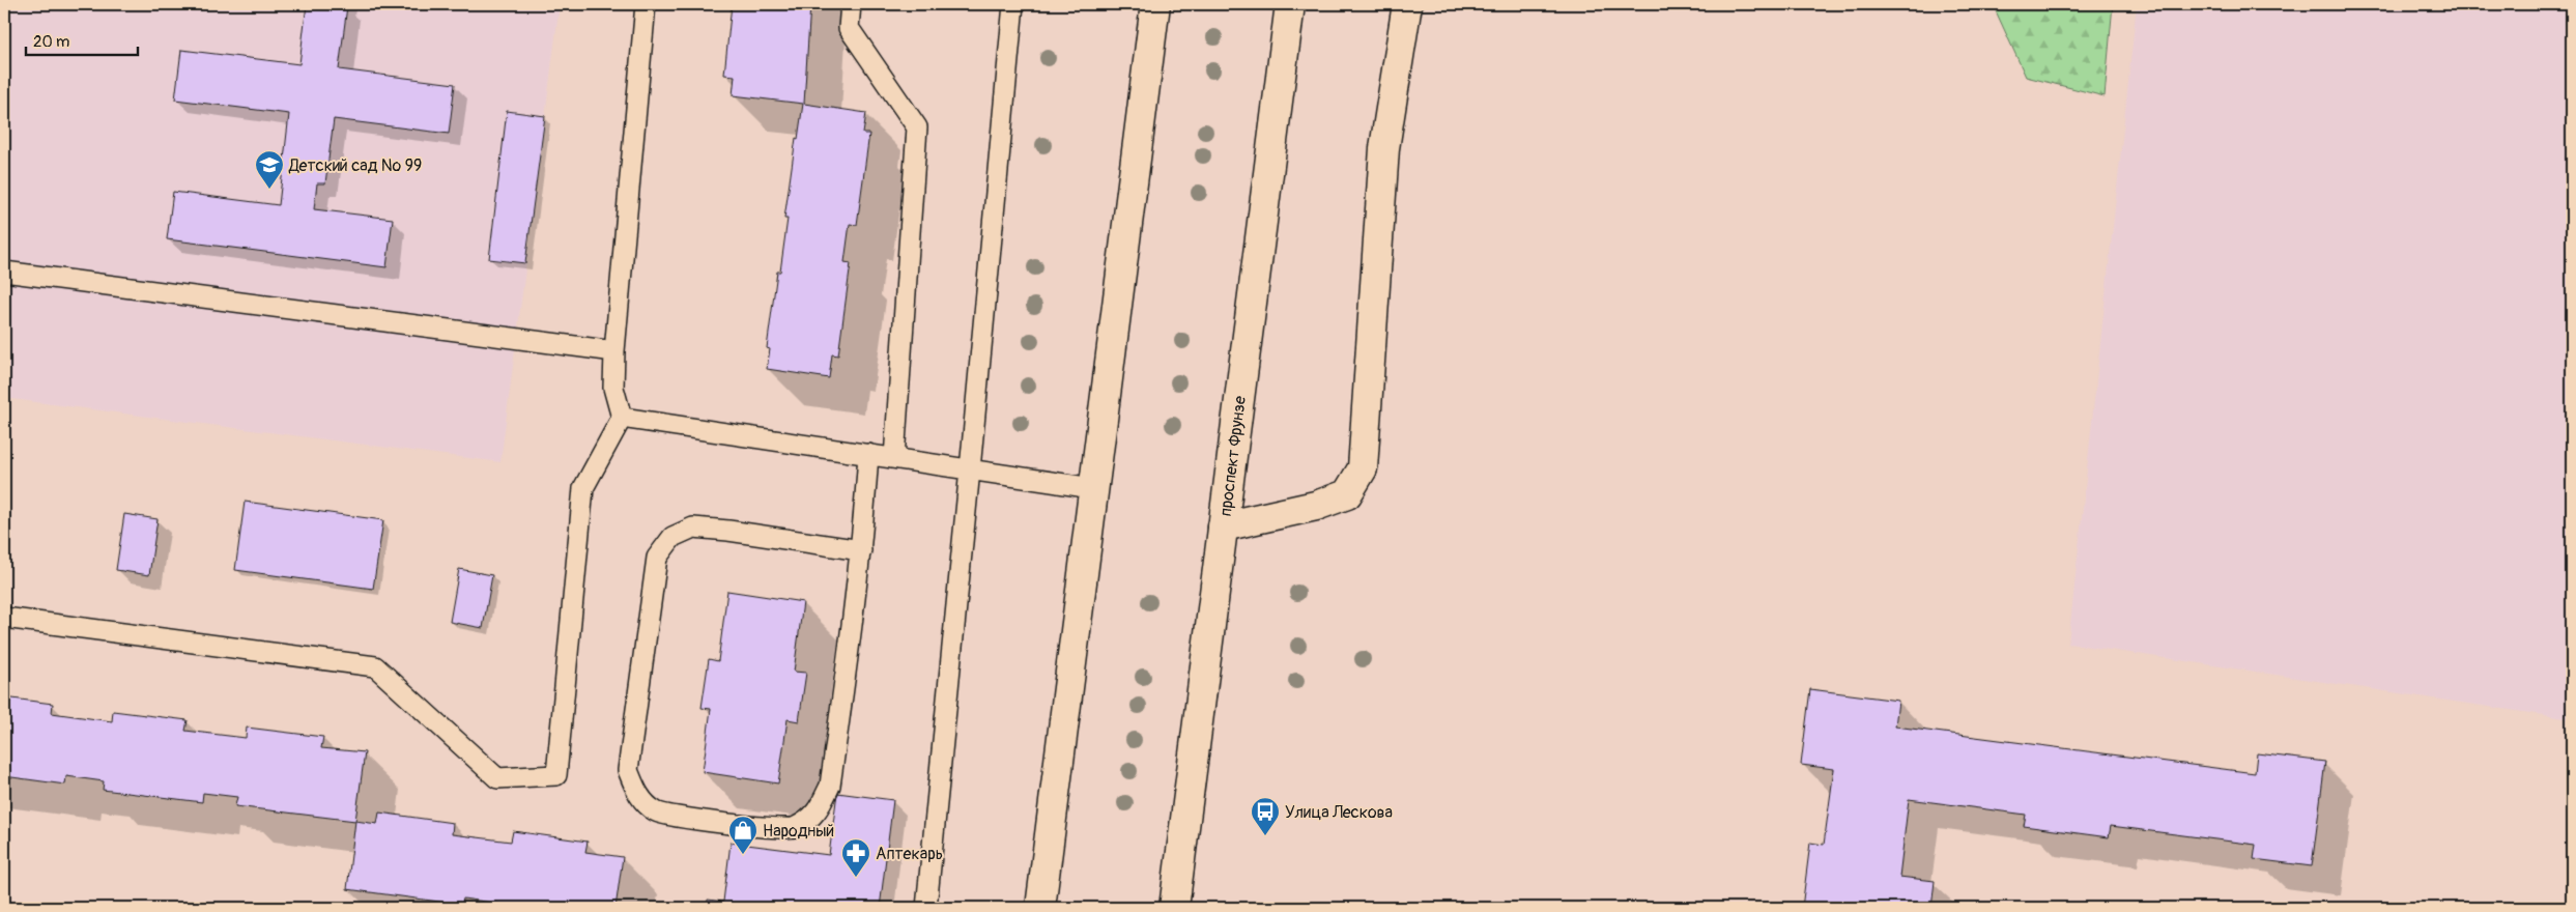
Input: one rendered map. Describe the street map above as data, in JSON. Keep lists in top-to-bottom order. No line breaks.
{"streets":{"main road":["проспект Фрунзе"]},"places":{"school or university":["Детский сад № 99"],"bus stop":["Улица Лескова"],"shop":["Народный"],"pharmacy":["Аптекарь"]},"scale_bar":"20 m"}
